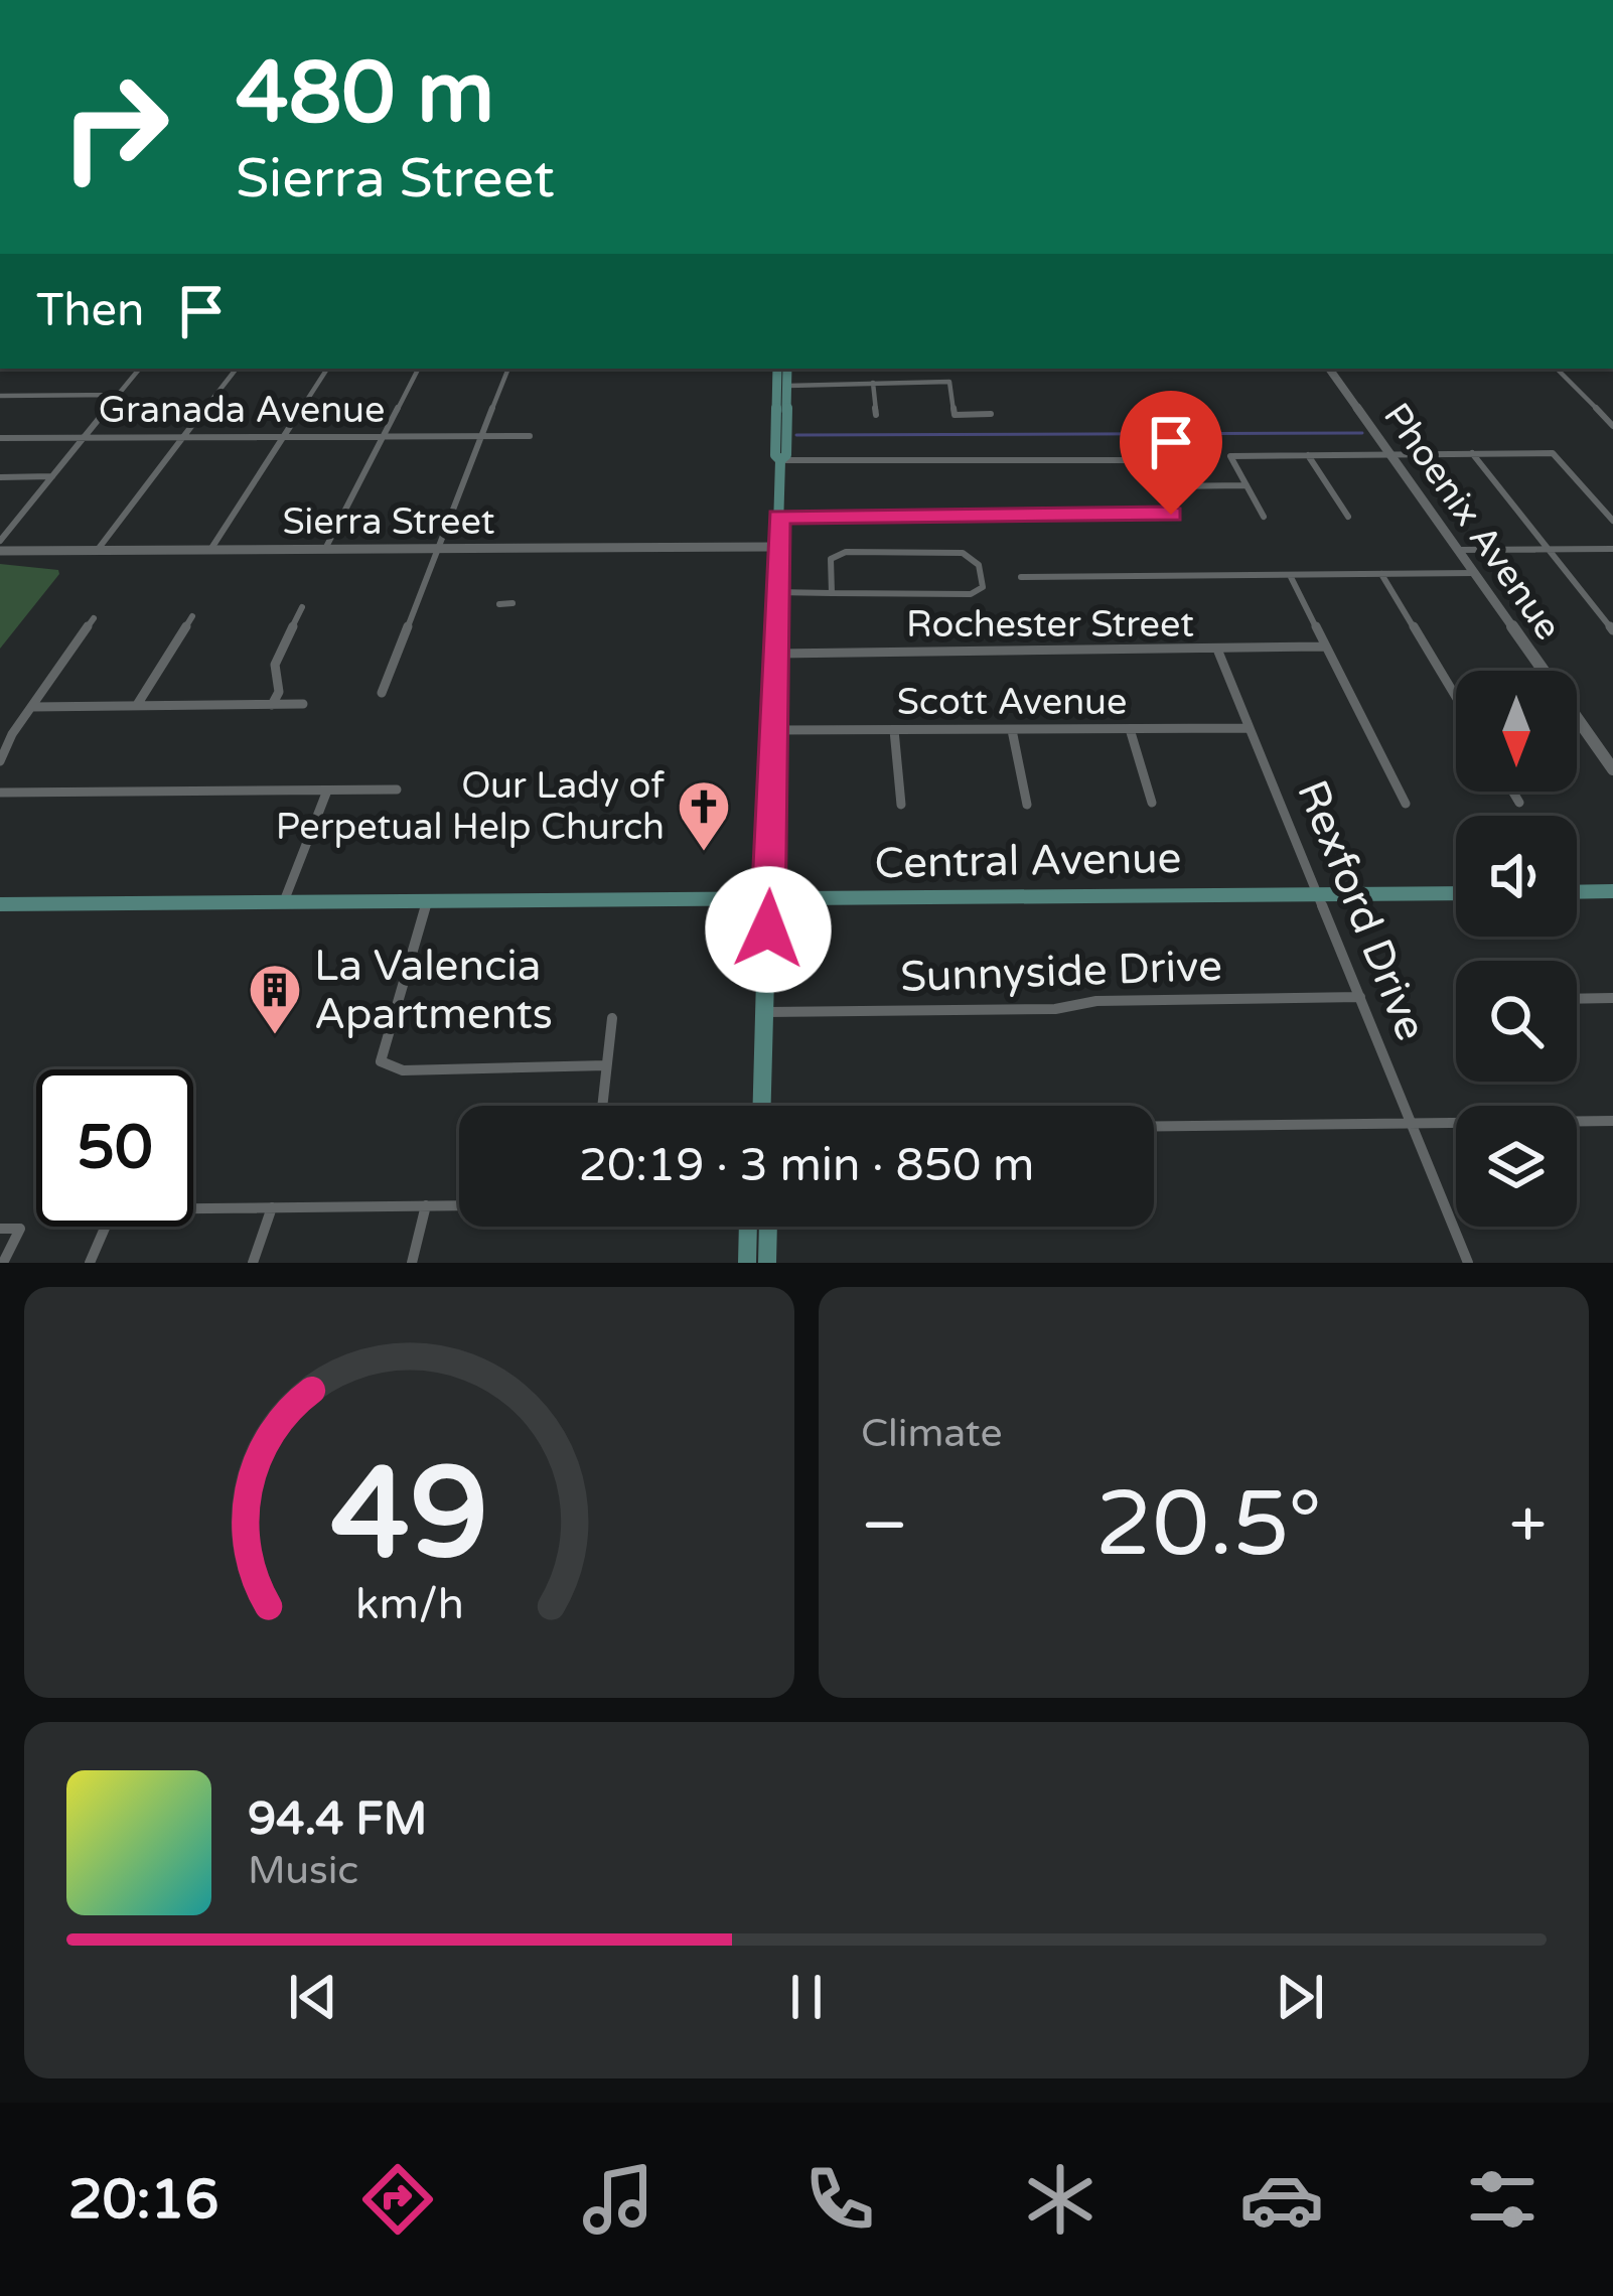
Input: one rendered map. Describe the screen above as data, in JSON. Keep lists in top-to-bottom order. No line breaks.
{"streets":{"main road":["Central Avenue"],"street":["Granada Avenue","Sierra Street","Phoenix Avenue","Rochester Street","Scott Avenue","Rexford Drive","Sunnyside Drive"]},"crossings":[["Rochester Street","Rexford Drive"],["Scott Avenue","Rexford Drive"],["Central Avenue","Rexford Drive"],["Rexford Drive","Sunnyside Drive"]],"places":{"church":["Our Lady of Perpetual Help Church"],"building":["La Valencia Apartments"]},"north":"bottom","page":{"turn":["480 m","Sierra Street"],"then":"Then","limit":"50","trip":"20:19 · 3 min · 850 m","tile":"Climate","heat":["−","20.5°","+"],"song":["94.4 FM","Music"],"tabs":"20:16","gauge":["49","km/h"]}}
